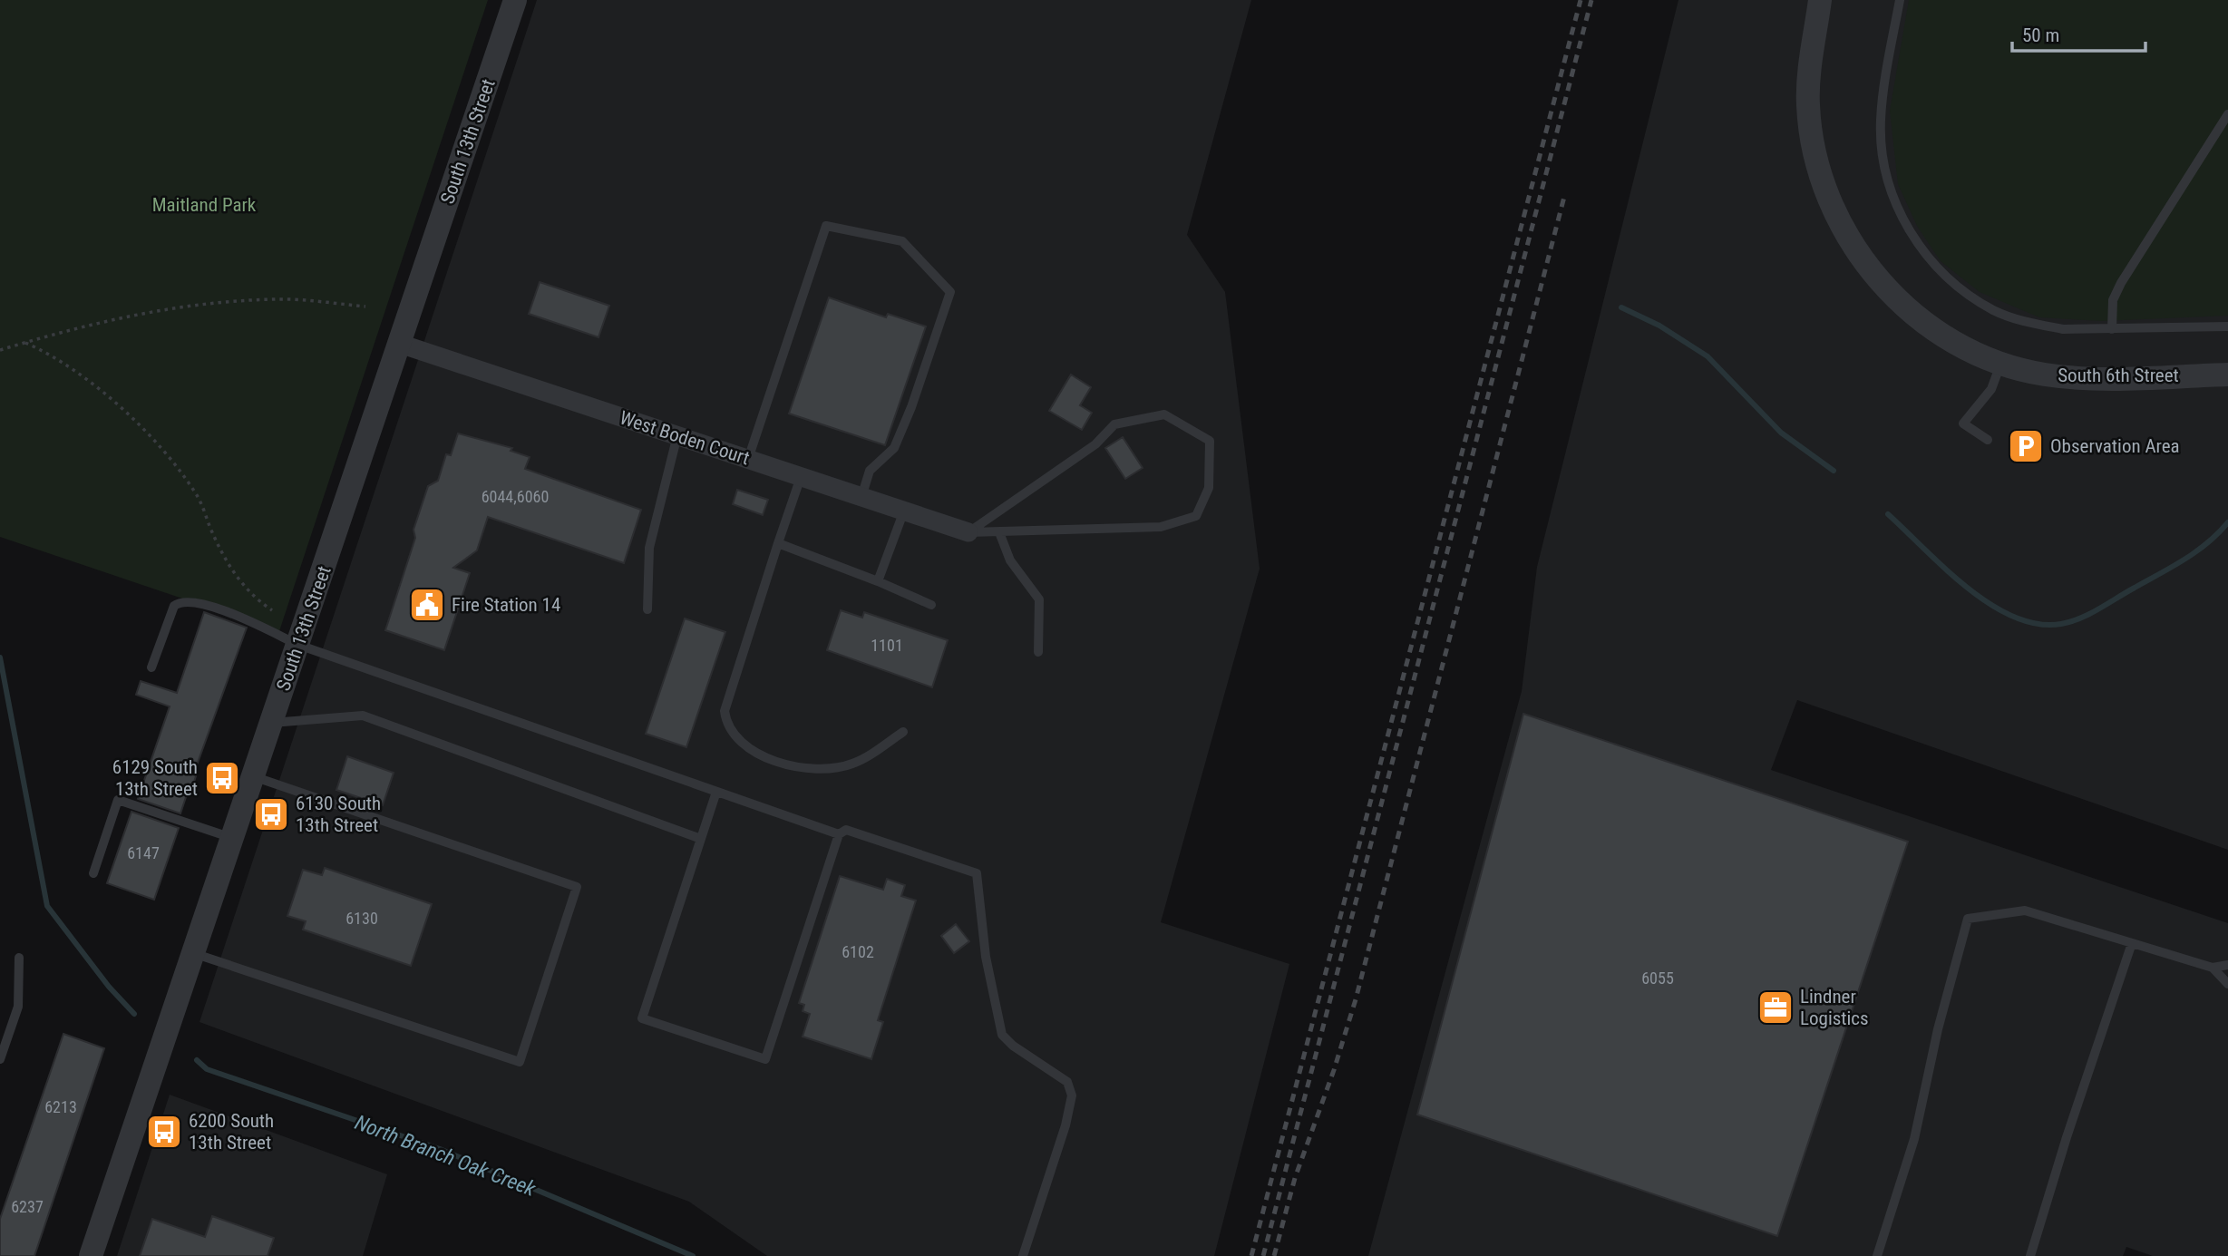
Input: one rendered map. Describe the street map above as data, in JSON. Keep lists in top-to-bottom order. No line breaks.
{"streets":{"street":["South 13th Street","South 6th Street","West Boden Court"]},"crossings":[["South 13th Street","West Boden Court"]],"water":["North Branch Oak Creek"],"parks":["Maitland Park"],"places":{"parking":["Observation Area"],"public building":["Fire Station 14"],"bus stop":["6129 South 13th Street","6130 South 13th Street","6200 South 13th Street"],"office":["Lindner Logistics"]},"house_numbers":["6044,6060","1101","6147","6130","6102","6055","6213","6237"],"scale_bar":"50 m"}
